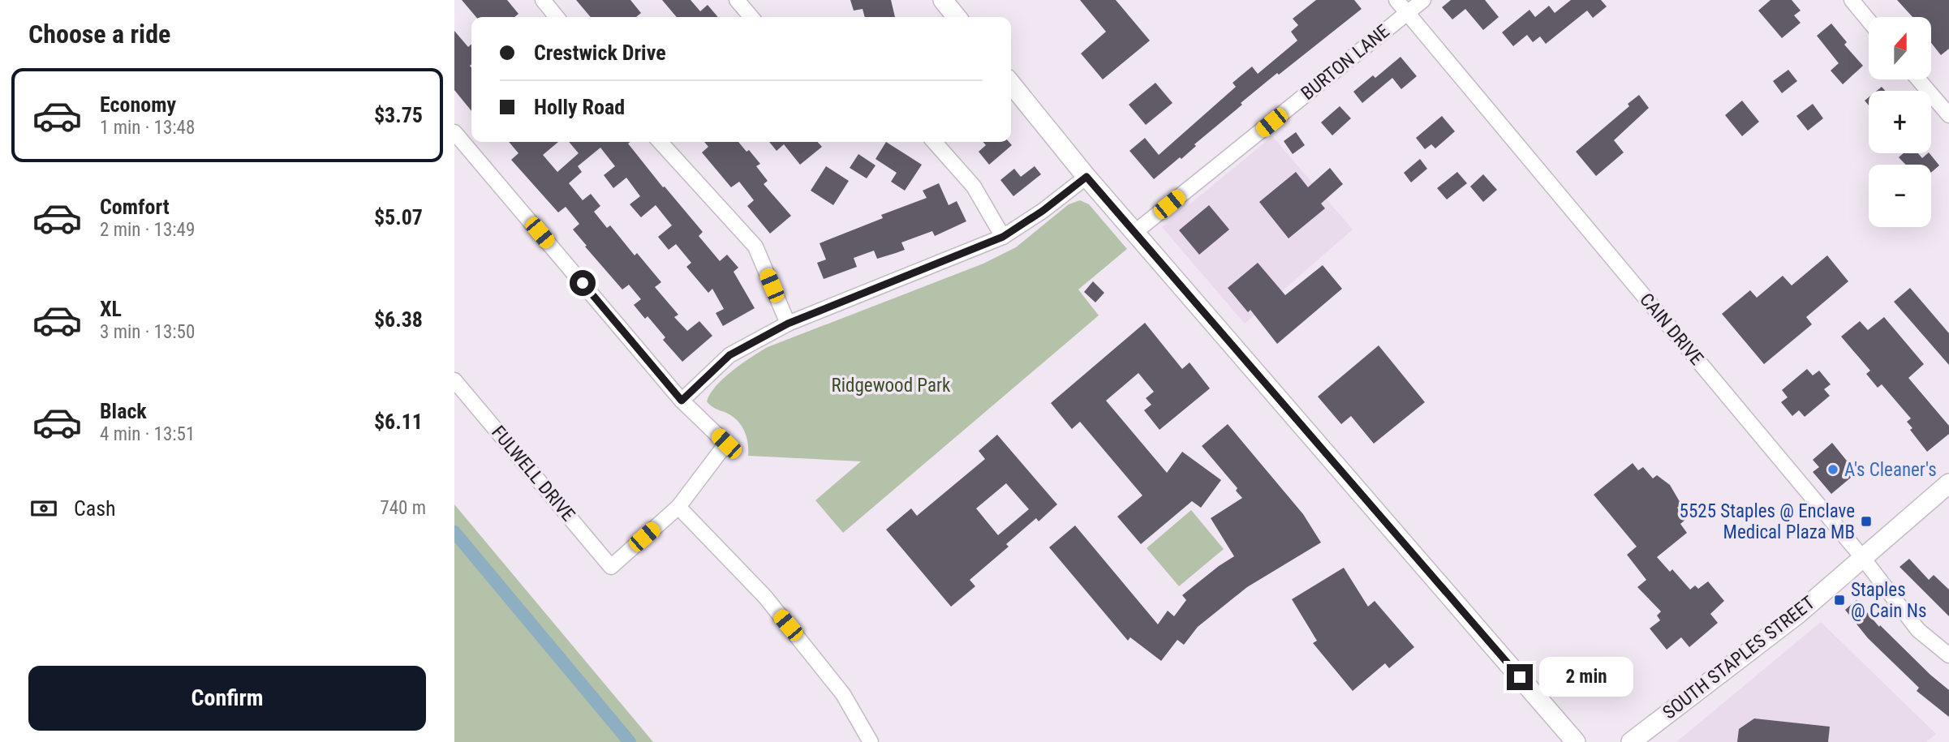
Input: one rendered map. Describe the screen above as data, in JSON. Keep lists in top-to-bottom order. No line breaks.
{"streets":{"main road":["SOUTH STAPLES STREET"],"street":["BURTON LANE","CAIN DRIVE","FULWELL DRIVE"]},"crossings":[["BURTON LANE","CAIN DRIVE"],["CAIN DRIVE","SOUTH STAPLES STREET"]],"parks":["Ridgewood Park"],"places":{"other":["A's Cleaner's"],"transit":["5525 Staples @ Enclave Medical Plaza MB","Staples @ Cain Ns"]},"north":"top","page":{"heading":"Choose a ride","map_buttons":["+","−"],"banner":["Crestwick Drive","Holly Road"],"list":[{"name":"Economy","note":"1 min · 13:48","value":"$3.75"},{"name":"Comfort","note":"2 min · 13:49","value":"$5.07"},{"name":"XL","note":"3 min · 13:50","value":"$6.38"},{"name":"Black","note":"4 min · 13:51","value":"$6.11"}],"pay":["Cash","740 m"],"buttons":"Confirm","bubble":"2 min"}}
